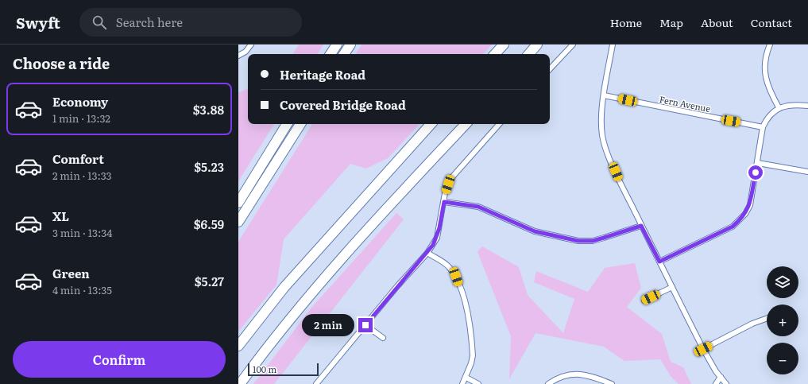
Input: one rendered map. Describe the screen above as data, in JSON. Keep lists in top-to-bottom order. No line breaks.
{"streets":{"street":["Fern Avenue"]},"scale_bar":"100 m","page":{"header":"Swyft","search":"Search here","nav":["Home","Map","About","Contact"],"heading":"Choose a ride","banner":["Heritage Road","Covered Bridge Road"],"list":[{"name":"Economy","note":"1 min · 13:32","value":"$3.88"},{"name":"Comfort","note":"2 min · 13:33","value":"$5.23"},{"name":"XL","note":"3 min · 13:34","value":"$6.59"},{"name":"Green","note":"4 min · 13:35","value":"$5.27"}],"map_buttons":["+","−"],"bubble":"2 min","buttons":"Confirm","scale":"100 m"}}
